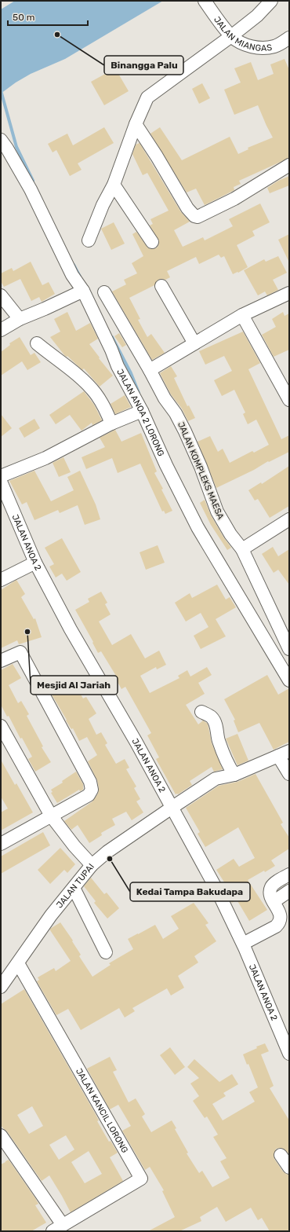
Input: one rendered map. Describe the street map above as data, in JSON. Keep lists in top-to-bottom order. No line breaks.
{"streets":{"street":["JALAN MIANGAS","JALAN ANOA 2 LORONG","JALAN KOMPLEKS MAESA","JALAN ANOA 2","JALAN TUPAI","JALAN KANCIL LORONG"]},"crossings":[["JALAN ANOA 2","JALAN TUPAI"],["JALAN TUPAI","JALAN KANCIL LORONG"]],"places":["Binangga Palu","Mesjid Al Jariah","Kedai Tampa Bakudapa"],"scale_bar":"50 m"}
